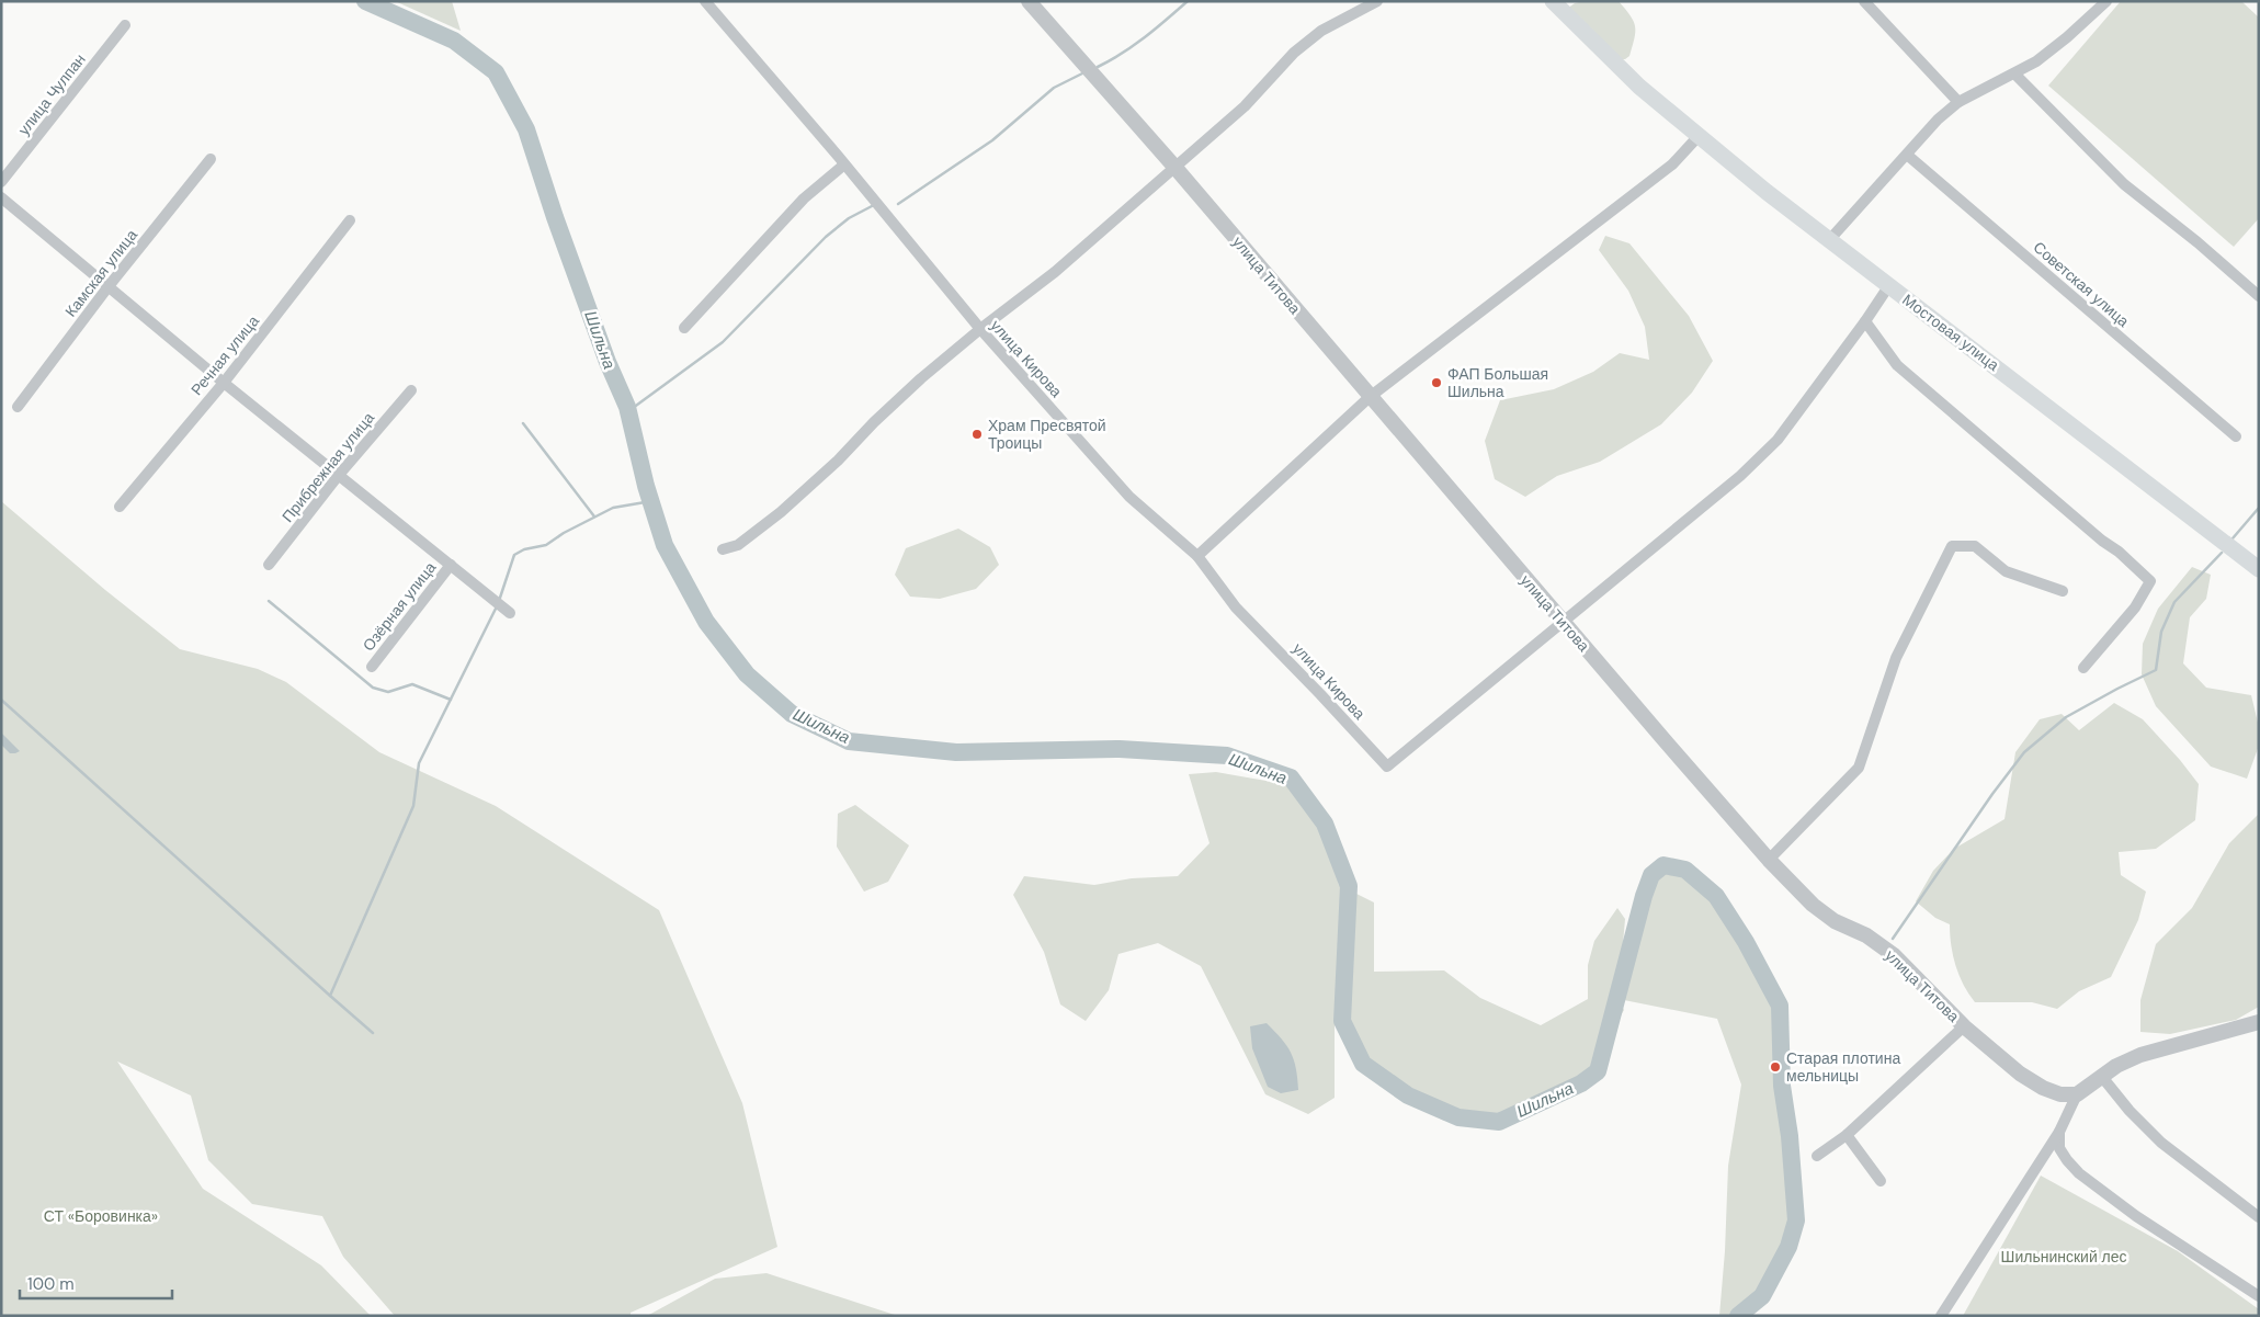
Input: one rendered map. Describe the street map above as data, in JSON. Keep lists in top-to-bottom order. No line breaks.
{"streets":{"main road":["Мостовая улица"],"street":["улица Чулпан","Камская улица","улица Титова","Советская улица","Речная улица","улица Кирова","Прибрежная улица","Озёрная улица"]},"crossings":[["улица Титова","улица Кирова"]],"water":["Шильна"],"parks":["СТ «Боровинка»","Шильнинский лес"],"places":["ФАП Большая Шильна","Храм Пресвятой Троицы","Старая плотина мельницы"],"scale_bar":"100 m"}
